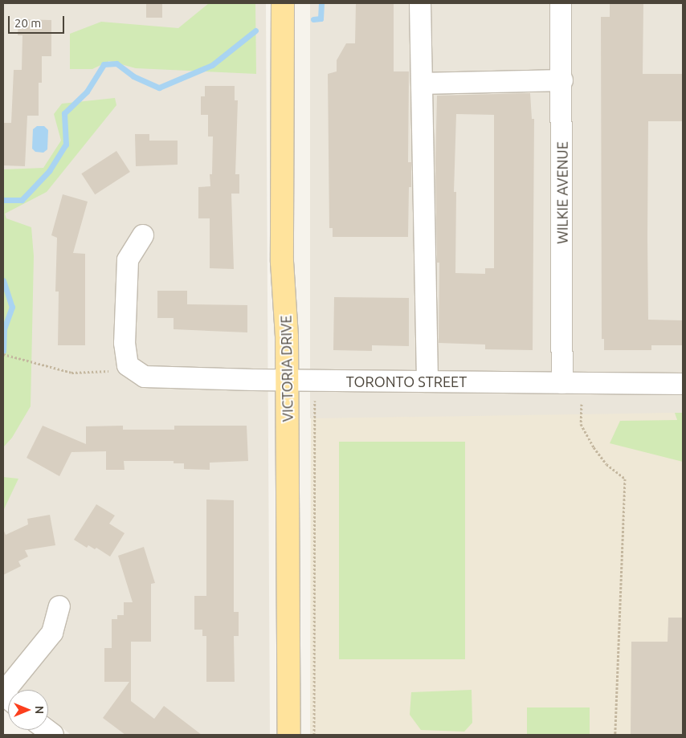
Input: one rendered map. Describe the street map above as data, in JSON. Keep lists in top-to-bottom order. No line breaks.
{"streets":{"main road":["VICTORIA DRIVE"],"street":["WILKIE AVENUE","TORONTO STREET"]},"crossings":[["WILKIE AVENUE","TORONTO STREET"],["VICTORIA DRIVE","TORONTO STREET"]],"scale_bar":"20 m","north":"right"}
